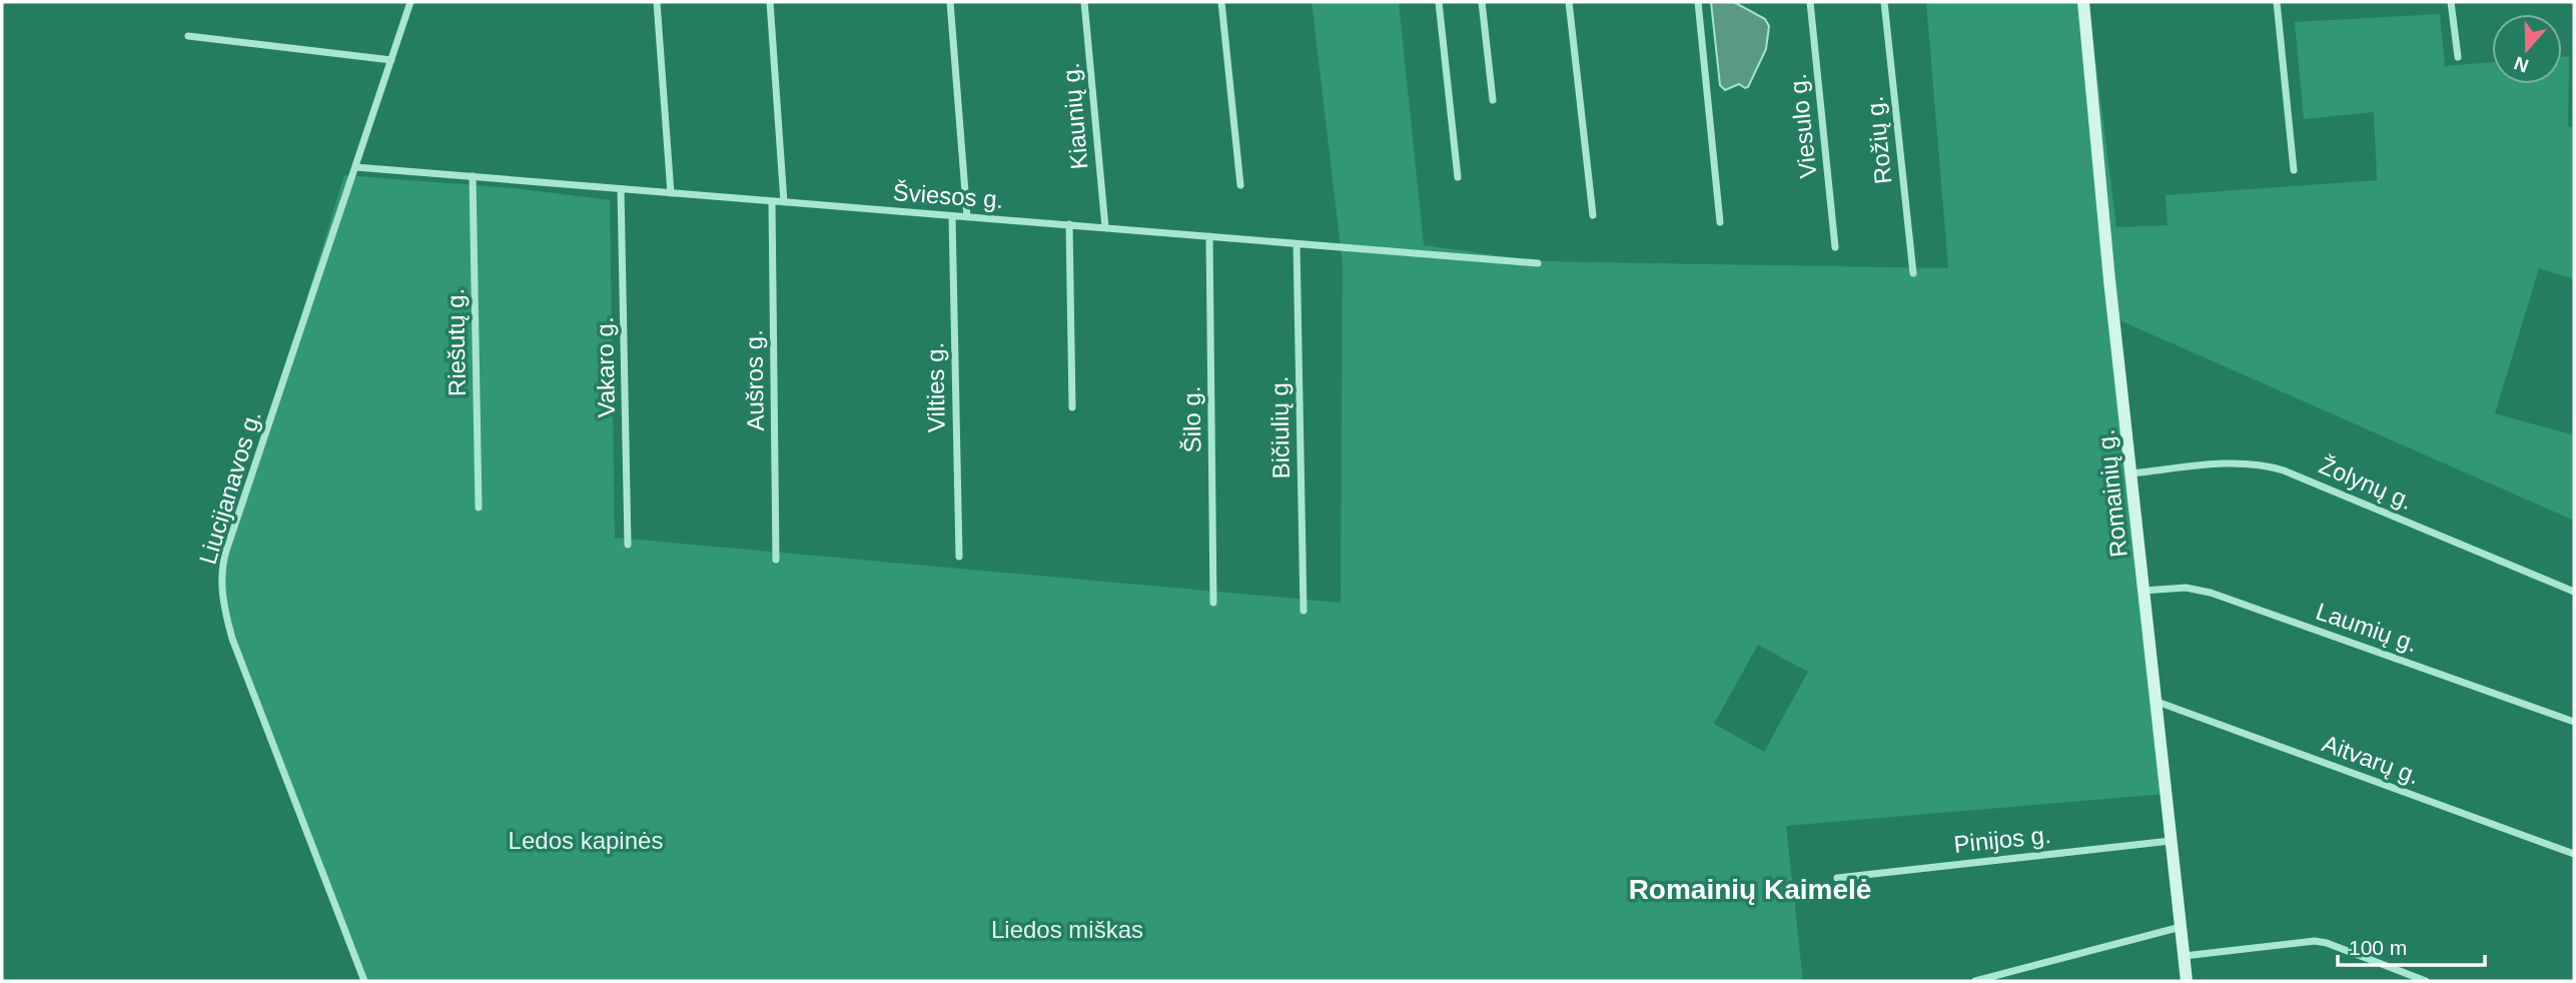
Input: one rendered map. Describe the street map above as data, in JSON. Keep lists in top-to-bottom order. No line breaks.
{"streets":{"main road":["Romainių g."],"street":["Kiaunių g.","Viesulo g.","Rožių g.","Šviesos g.","Riešutų g.","Vakaro g.","Aušros g.","Vilties g.","Šilo g.","Bičiulių g.","Žolynų g.","Liucijanavos g.","Laumių g.","Aitvarų g.","Pinijos g."]},"crossings":[["Kiaunių g.","Šviesos g."],["Šviesos g.","Riešutų g."],["Šviesos g.","Vakaro g."],["Šviesos g.","Aušros g."],["Šviesos g.","Vilties g."],["Šviesos g.","Šilo g."],["Šviesos g.","Bičiulių g."],["Šviesos g.","Liucijanavos g."],["Žolynų g.","Romainių g."],["Romainių g.","Laumių g."],["Romainių g.","Aitvarų g."],["Romainių g.","Pinijos g."]],"districts":["Romainių Kaimelė"],"parks":["Ledos kapinės","Liedos miškas"],"scale_bar":"100 m","north":"bottom"}
